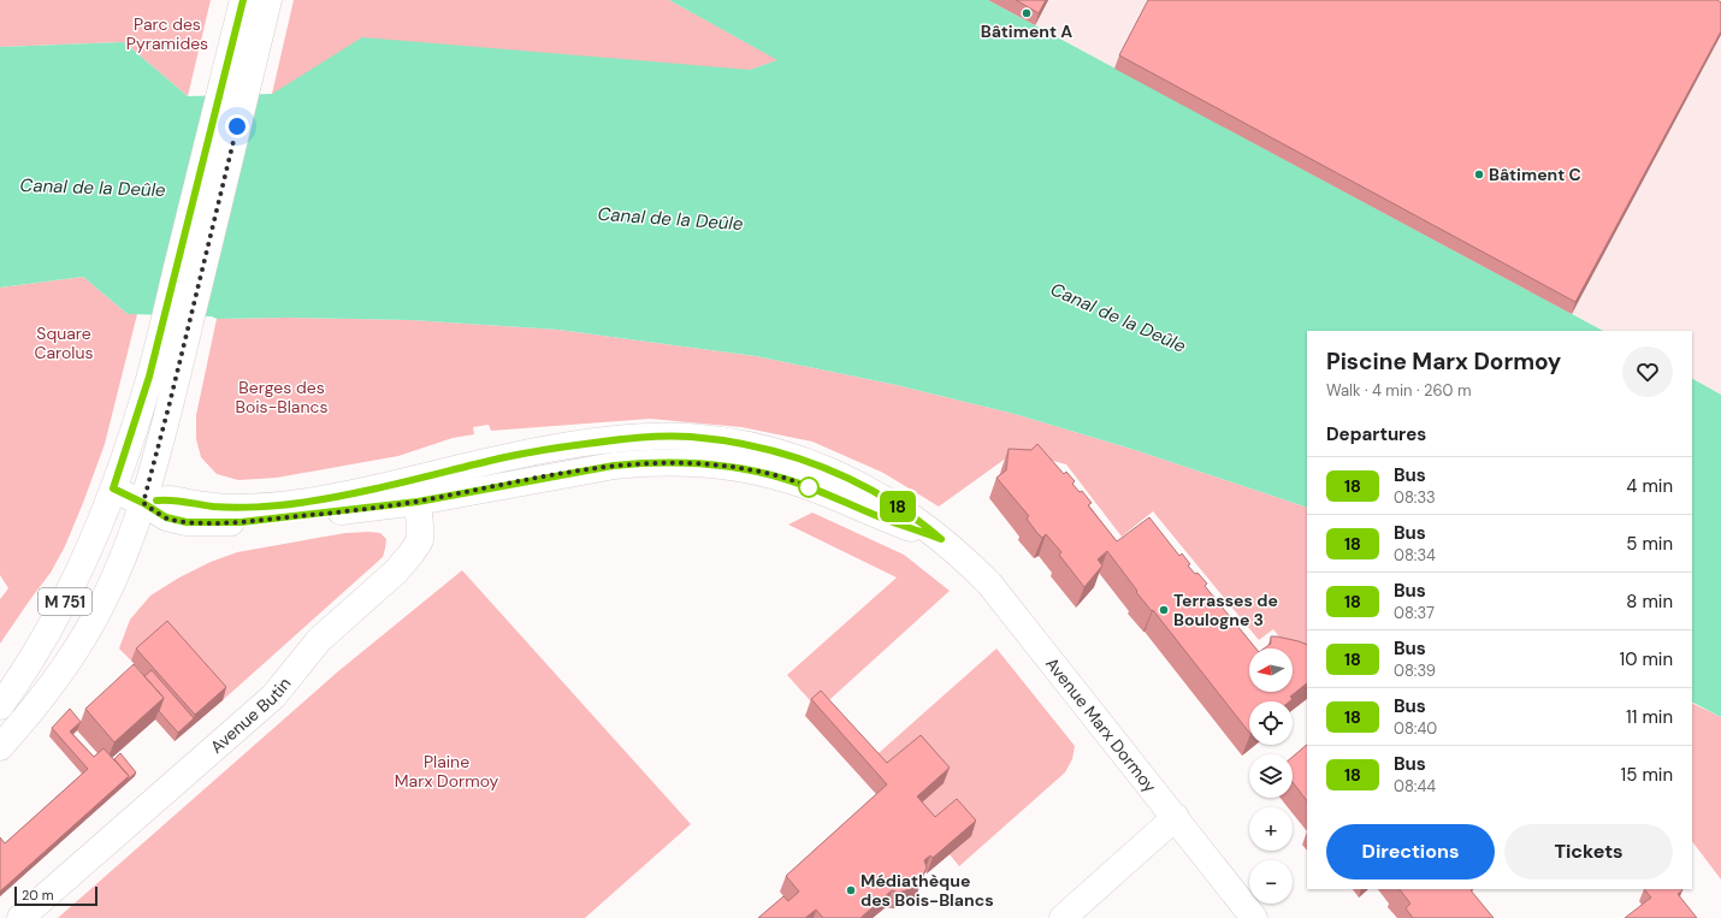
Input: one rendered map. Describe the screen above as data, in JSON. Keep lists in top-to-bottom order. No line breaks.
{"streets":{"street":["M 751","Avenue Butin","Avenue Marx Dormoy"]},"crossings":[["M 751","Avenue Marx Dormoy"],["Avenue Butin","Avenue Marx Dormoy"]],"water":["Canal de la Deûle"],"parks":["Parc des Pyramides","Square Carolus","Berges des Bois-Blancs","Plaine Marx Dormoy"],"places":["Bâtiment A","Bâtiment C","Terrasses de Boulogne 3","Médiathèque des Bois-Blancs"],"lines":["bus line 18"],"scale_bar":"20 m","north":"left","page":{"on_map":"18","heading":[["Piscine Marx Dormoy","Walk · 4 min · 260 m"],"Departures"],"list":[{"mark":"18","name":"Bus","note":"08:33","value":"4 min"},{"mark":"18","name":"Bus","note":"08:34","value":"5 min"},{"mark":"18","name":"Bus","note":"08:37","value":"8 min"},{"mark":"18","name":"Bus","note":"08:39","value":"10 min"},{"mark":"18","name":"Bus","note":"08:40","value":"11 min"},{"mark":"18","name":"Bus","note":"08:44","value":"15 min"}],"map_buttons":["+","−"],"buttons":["Directions","Tickets"],"scale":"20 m"}}
